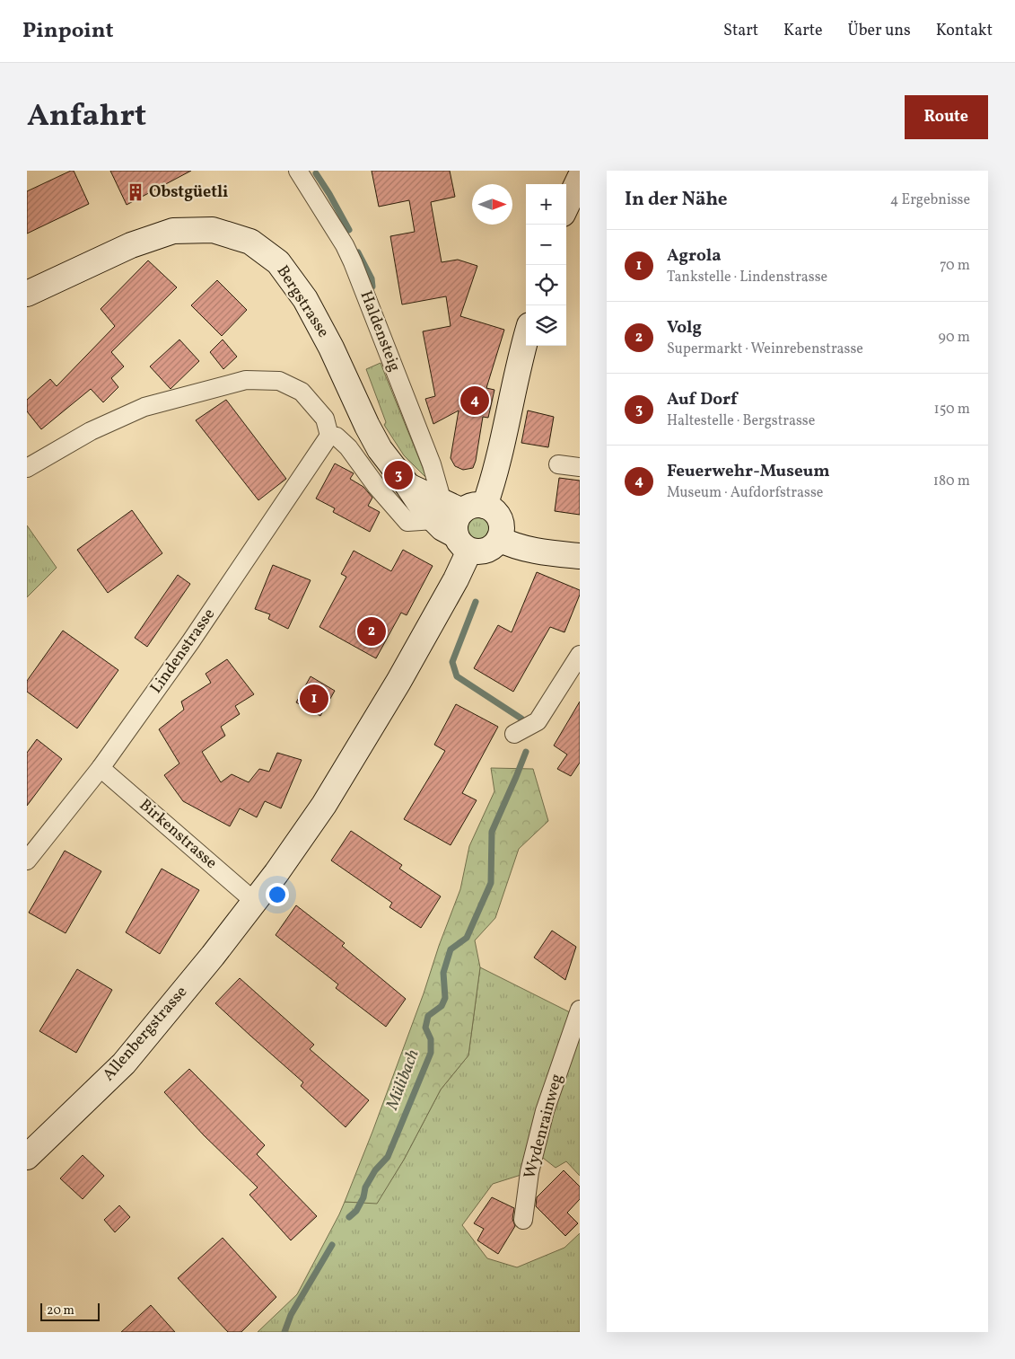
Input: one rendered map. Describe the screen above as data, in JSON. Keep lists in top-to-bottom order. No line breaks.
{"streets":{"street":["Bergstrasse","Haldensteig","Lindenstrasse","Birkenstrasse","Allenbergstrasse","Wydenrainweg"]},"crossings":[["Bergstrasse","Haldensteig"],["Bergstrasse","Allenbergstrasse"],["Haldensteig","Allenbergstrasse"],["Lindenstrasse","Birkenstrasse"],["Birkenstrasse","Allenbergstrasse"]],"water":["Mülibach"],"places":{"building":["Obstgüetli"]},"scale_bar":"20 m","north":"right","page":{"header":"Pinpoint","nav":["Start","Karte","Über uns","Kontakt"],"title":"Anfahrt","buttons":"Route","heading":["In der Nähe","4 Ergebnisse"],"map_buttons":["+","−"],"list":[{"mark":"1","name":"Agrola","note":"Tankstelle · Lindenstrasse","value":"70 m"},{"mark":"2","name":"Volg","note":"Supermarkt · Weinrebenstrasse","value":"90 m"},{"mark":"3","name":"Auf Dorf","note":"Haltestelle · Bergstrasse","value":"150 m"},{"mark":"4","name":"Feuerwehr-Museum","note":"Museum · Aufdorfstrasse","value":"180 m"}],"pins":["4","3","2","1"],"scale":"20 m"}}
